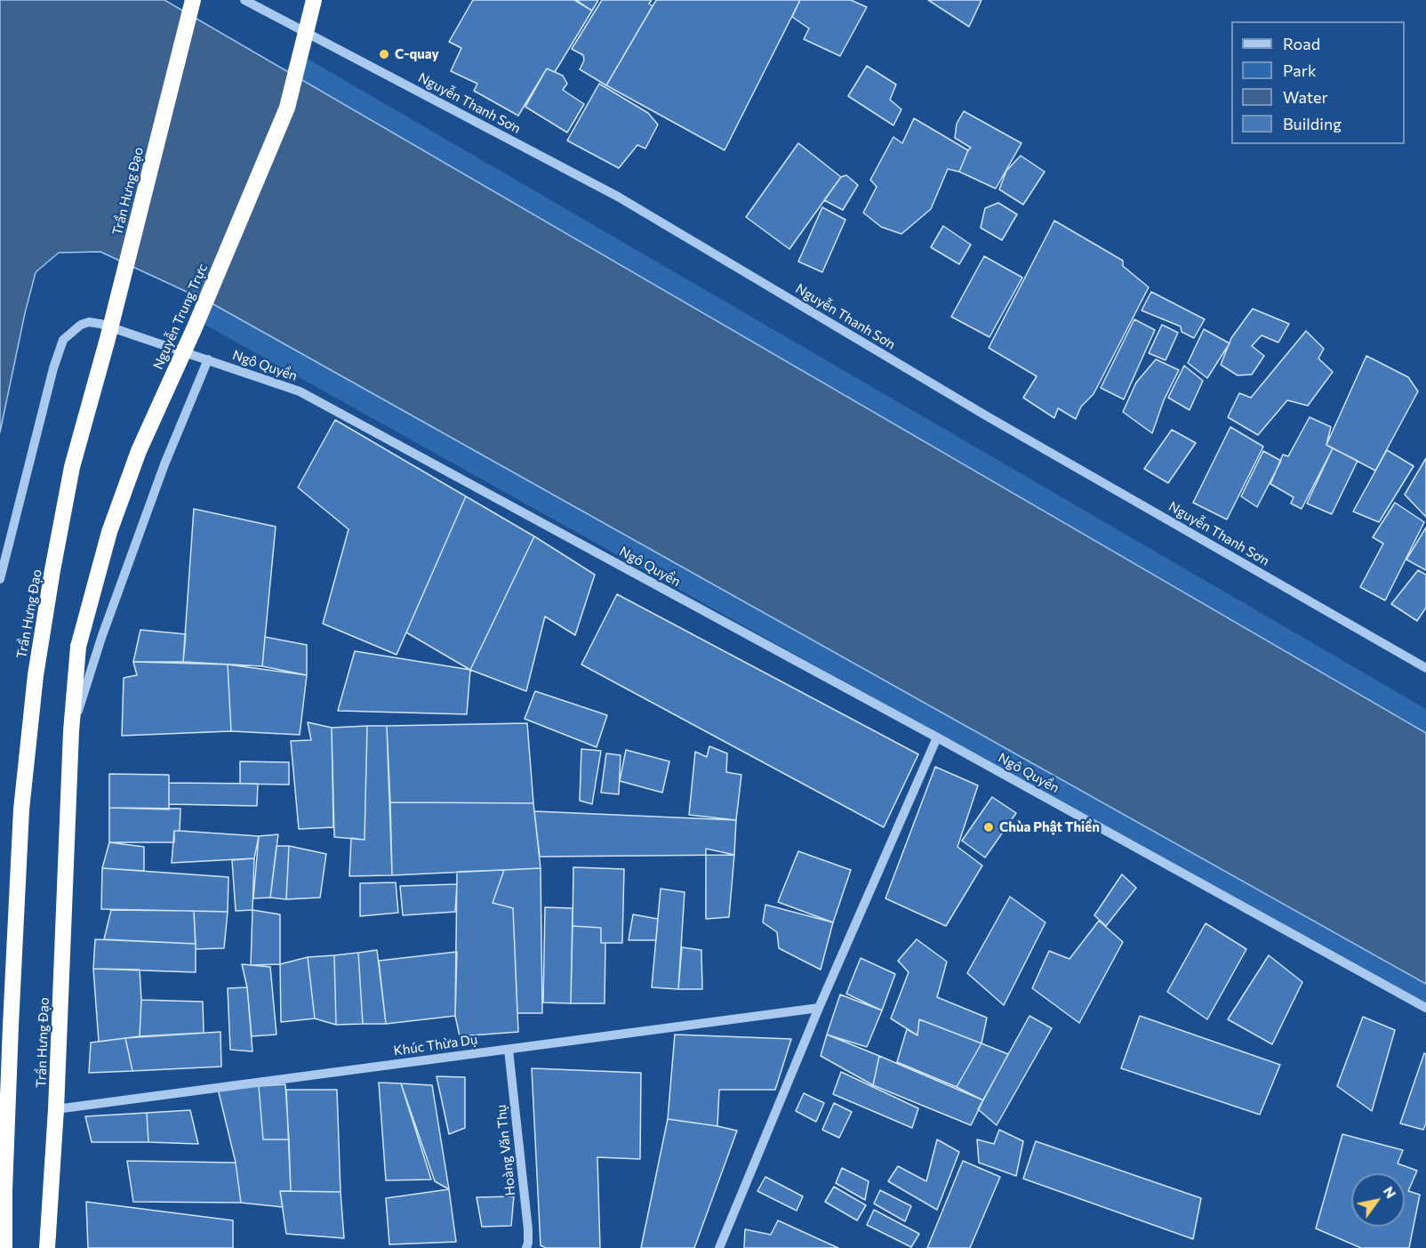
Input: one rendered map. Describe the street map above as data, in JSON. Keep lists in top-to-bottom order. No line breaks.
{"streets":{"highway":["Trần Hưng Đạo","Nguyễn Trung Trực"],"street":["Nguyễn Thanh Sơn","Ngô Quyền","Khúc Thừa Dụ","Hoàng Văn Thụ"]},"crossings":[["Trần Hưng Đạo","Nguyễn Trung Trực"],["Trần Hưng Đạo","Khúc Thừa Dụ"],["Khúc Thừa Dụ","Hoàng Văn Thụ"]],"places":["C-quay","Chùa Phật Thiền"],"legend":["Road","Park","Water","Building"],"north":"top right"}
